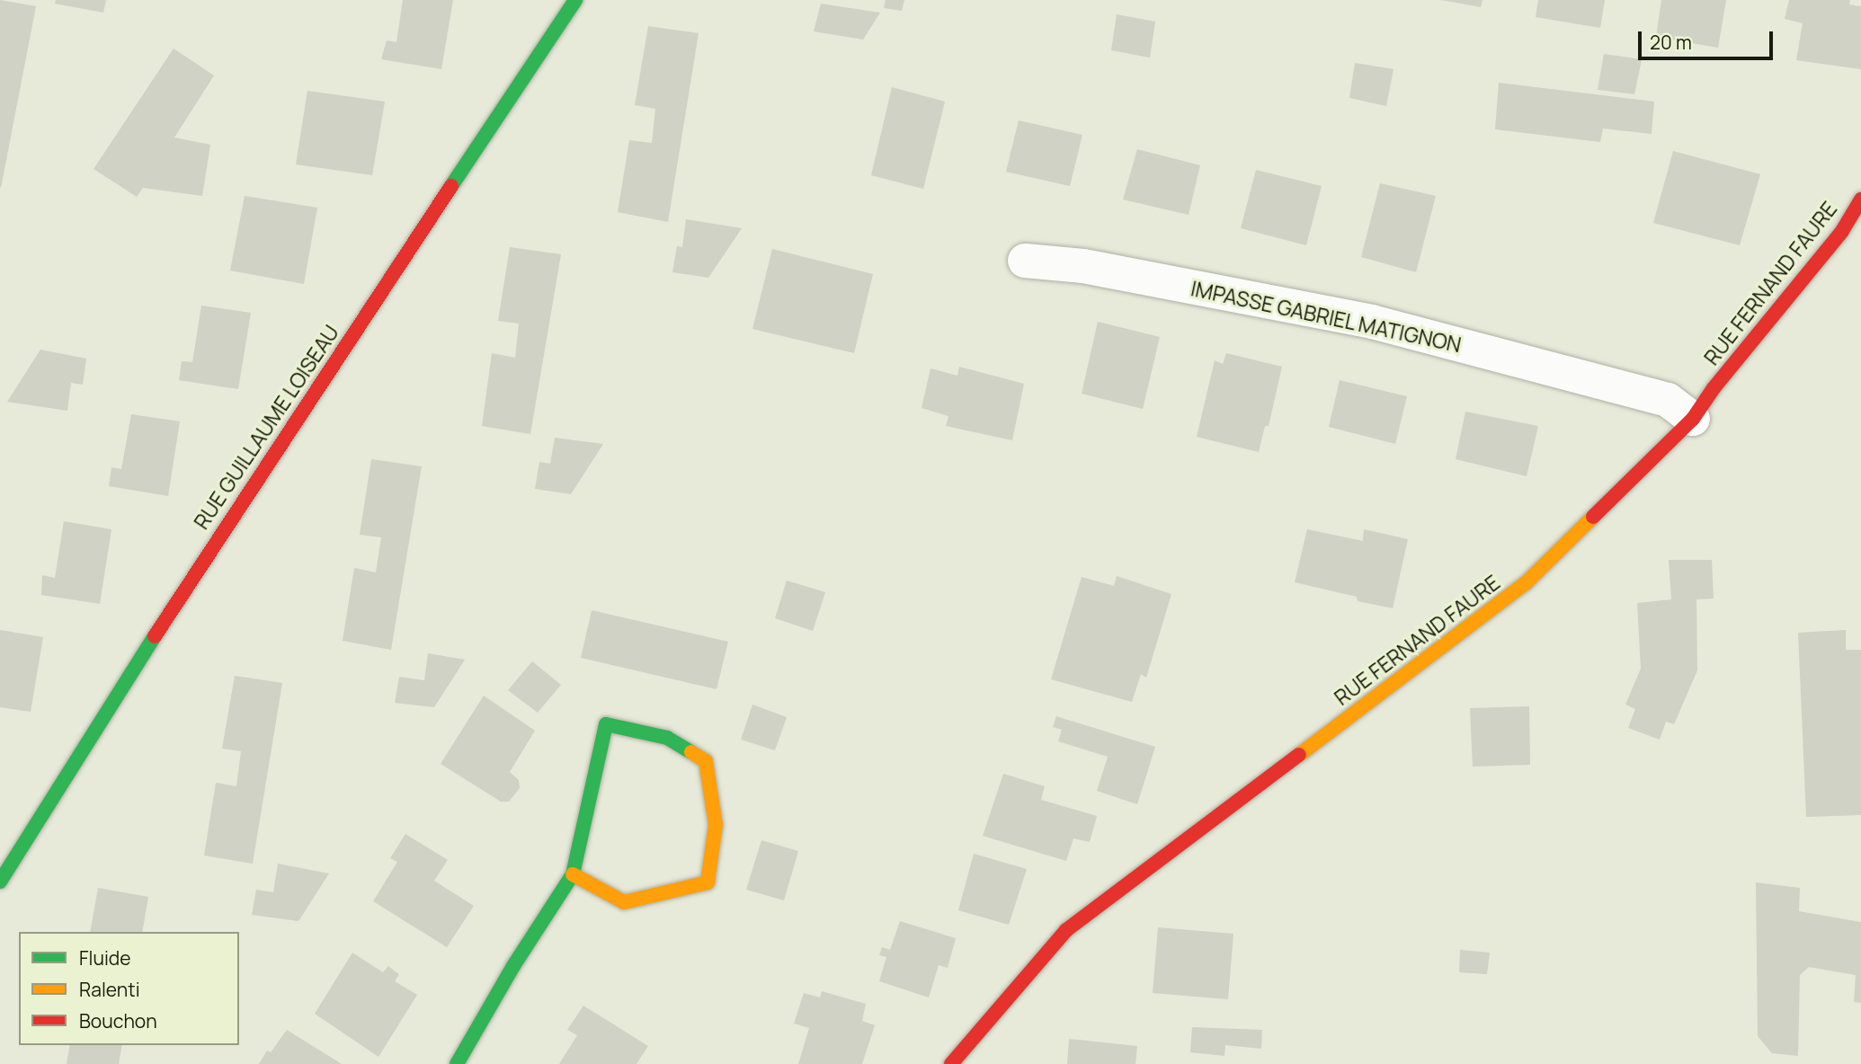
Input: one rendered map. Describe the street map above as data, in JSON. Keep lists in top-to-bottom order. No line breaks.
{"streets":{"street":["RUE FERNAND FAURE","IMPASSE GABRIEL MATIGNON","RUE GUILLAUME LOISEAU"]},"crossings":[["RUE FERNAND FAURE","IMPASSE GABRIEL MATIGNON"]],"legend":["Fluide","Ralenti","Bouchon"],"scale_bar":"20 m"}
